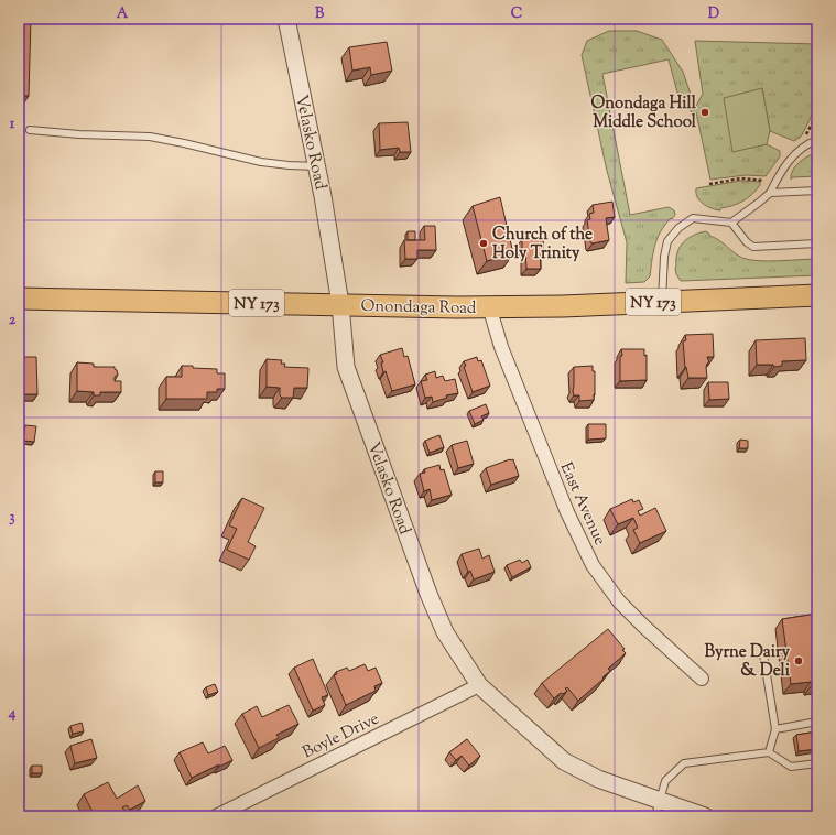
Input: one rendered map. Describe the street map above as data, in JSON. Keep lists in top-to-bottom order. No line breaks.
{"streets":{"main road":["NY 173","Onondaga Road"],"street":["Velasko Road","East Avenue","Boyle Drive"]},"crossings":[["Velasko Road","Onondaga Road"],["Velasko Road","Boyle Drive"],["Onondaga Road","East Avenue"]],"places":["Onondaga Hill Middle School","Church of the Holy Trinity","Byrne Dairy & Deli"],"grid":{"columns":["A","B","C","D"],"rows":["1","2","3","4"]}}
